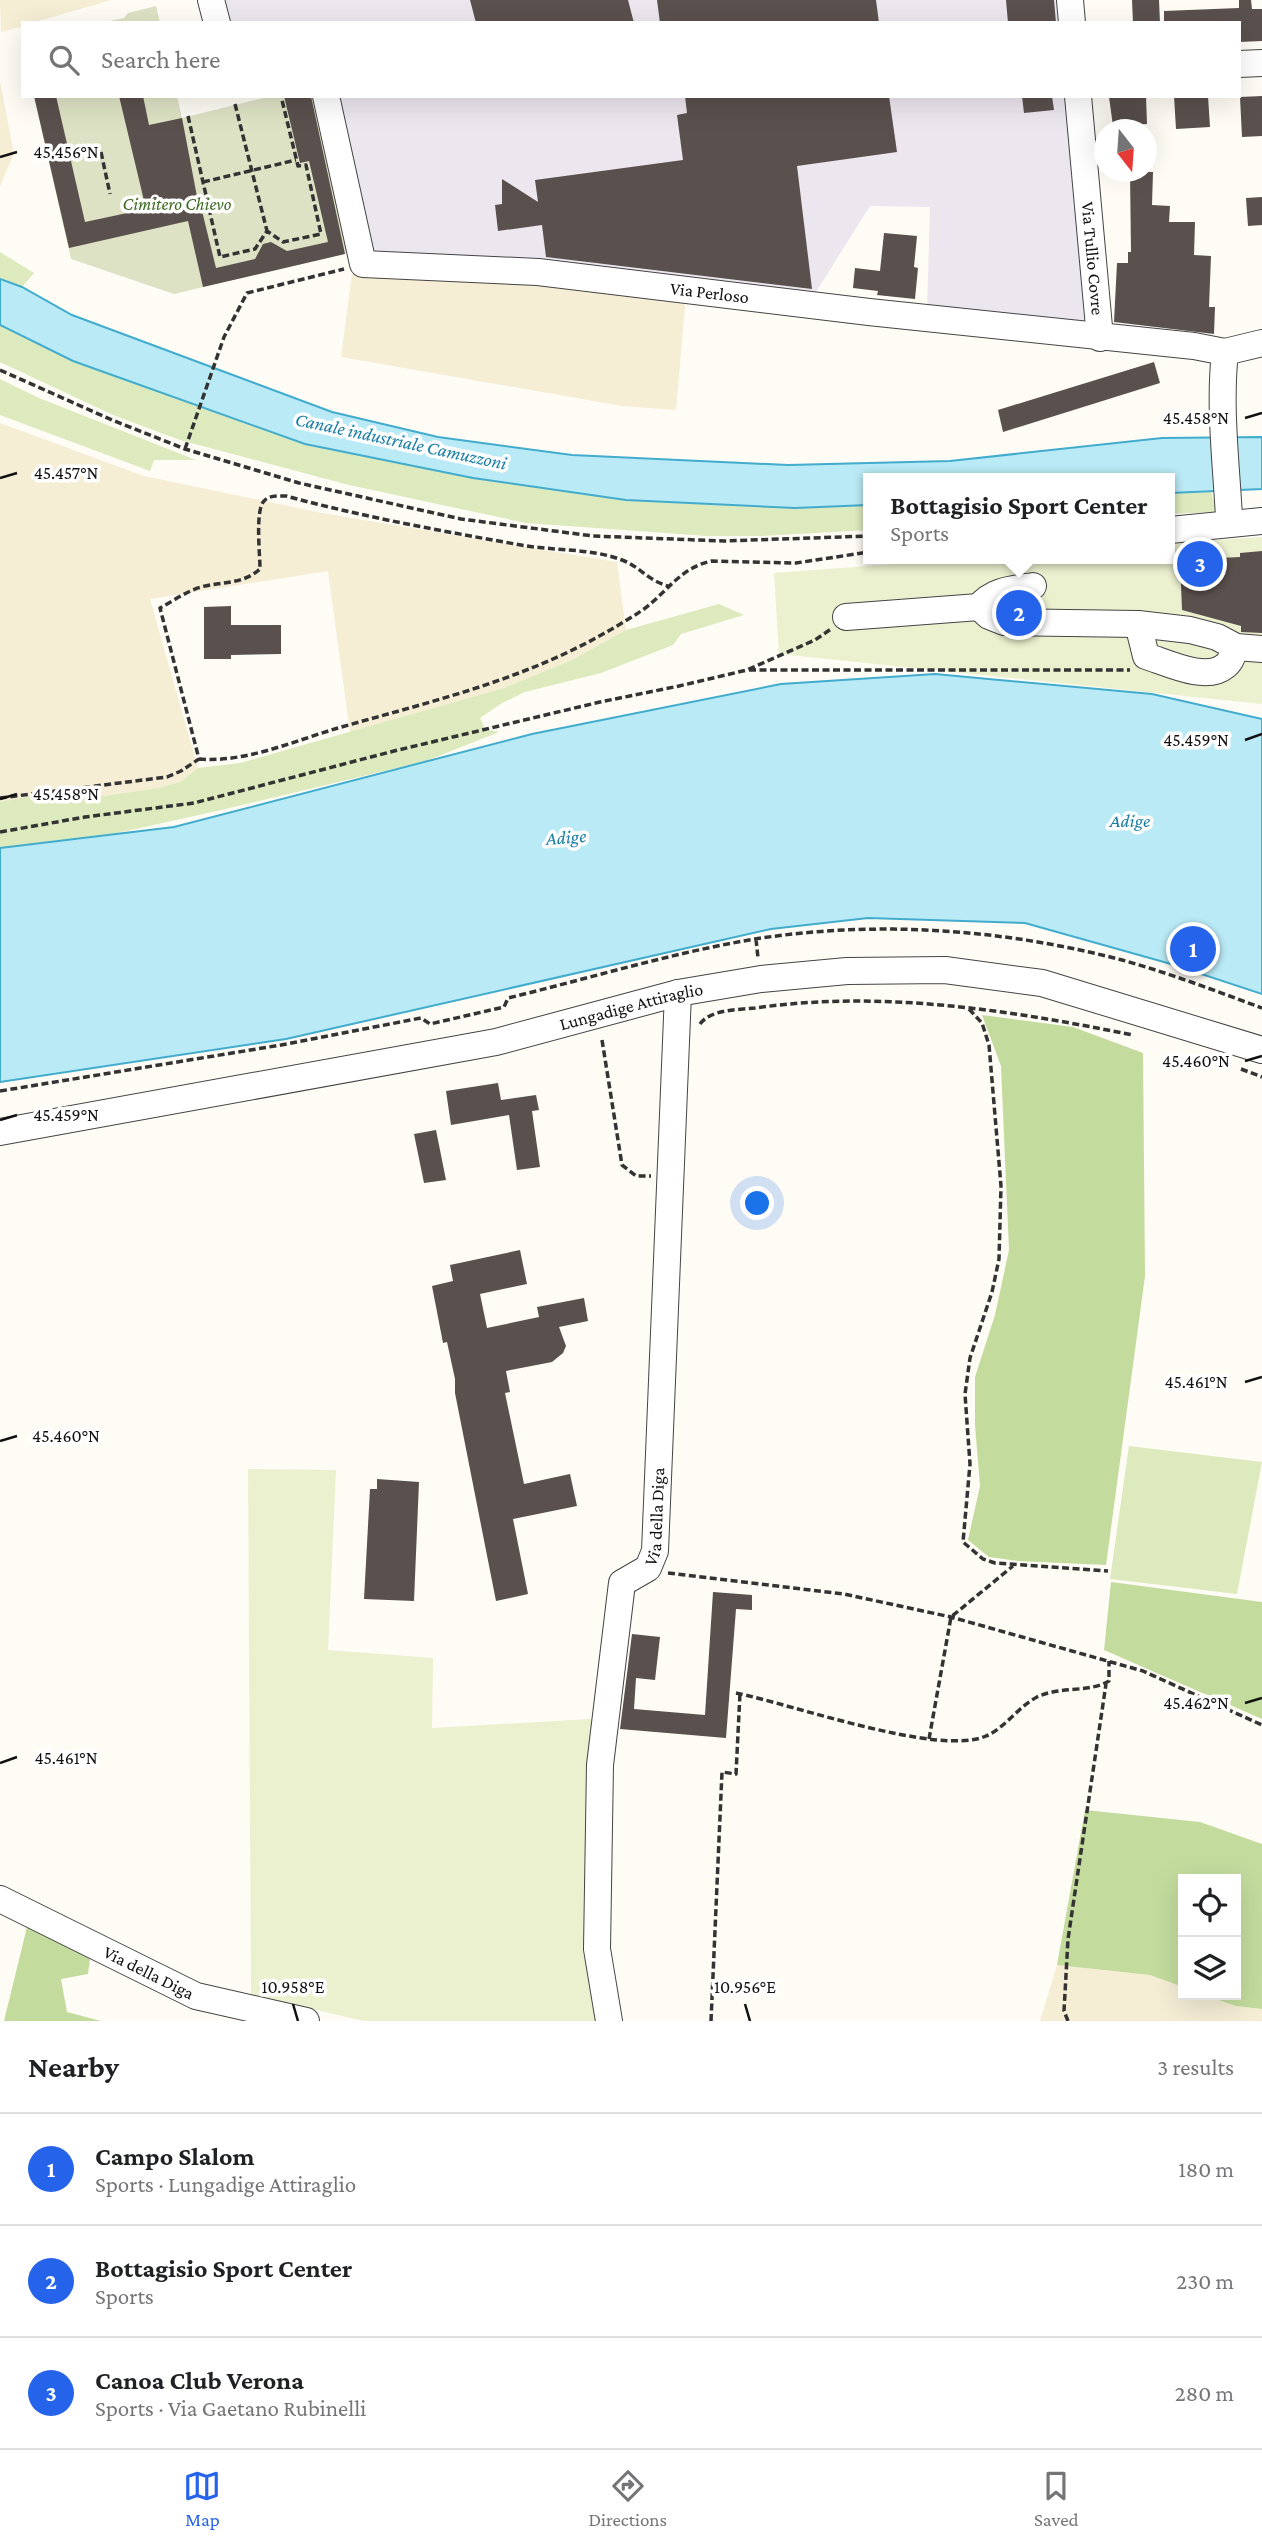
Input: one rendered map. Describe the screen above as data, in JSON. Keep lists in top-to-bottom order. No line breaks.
{"streets":{"street":["Via Tullio Covre","Via Perloso","Lungadige Attiraglio","Via della Diga"]},"crossings":[["Via Tullio Covre","Via Perloso"],["Lungadige Attiraglio","Via della Diga"]],"water":["Canale industriale Camuzzoni","Adige"],"parks":["Cimitero Chievo"],"north":"bottom","page":{"search":"Search here","popup":["Bottagisio Sport Center","Sports"],"pins":["3","2","1"],"heading":["Nearby","3 results"],"list":[{"mark":"1","name":"Campo Slalom","note":"Sports · Lungadige Attiraglio","value":"180 m"},{"mark":"2","name":"Bottagisio Sport Center","note":"Sports","value":"230 m"},{"mark":"3","name":"Canoa Club Verona","note":"Sports · Via Gaetano Rubinelli","value":"280 m"}],"nav":["Map","Directions","Saved"]},"coordinates":["45.456°N","45.458°N","45.457°N","45.459°N","45.460°N","45.461°N","45.462°N","10.958°E","10.956°E"]}
